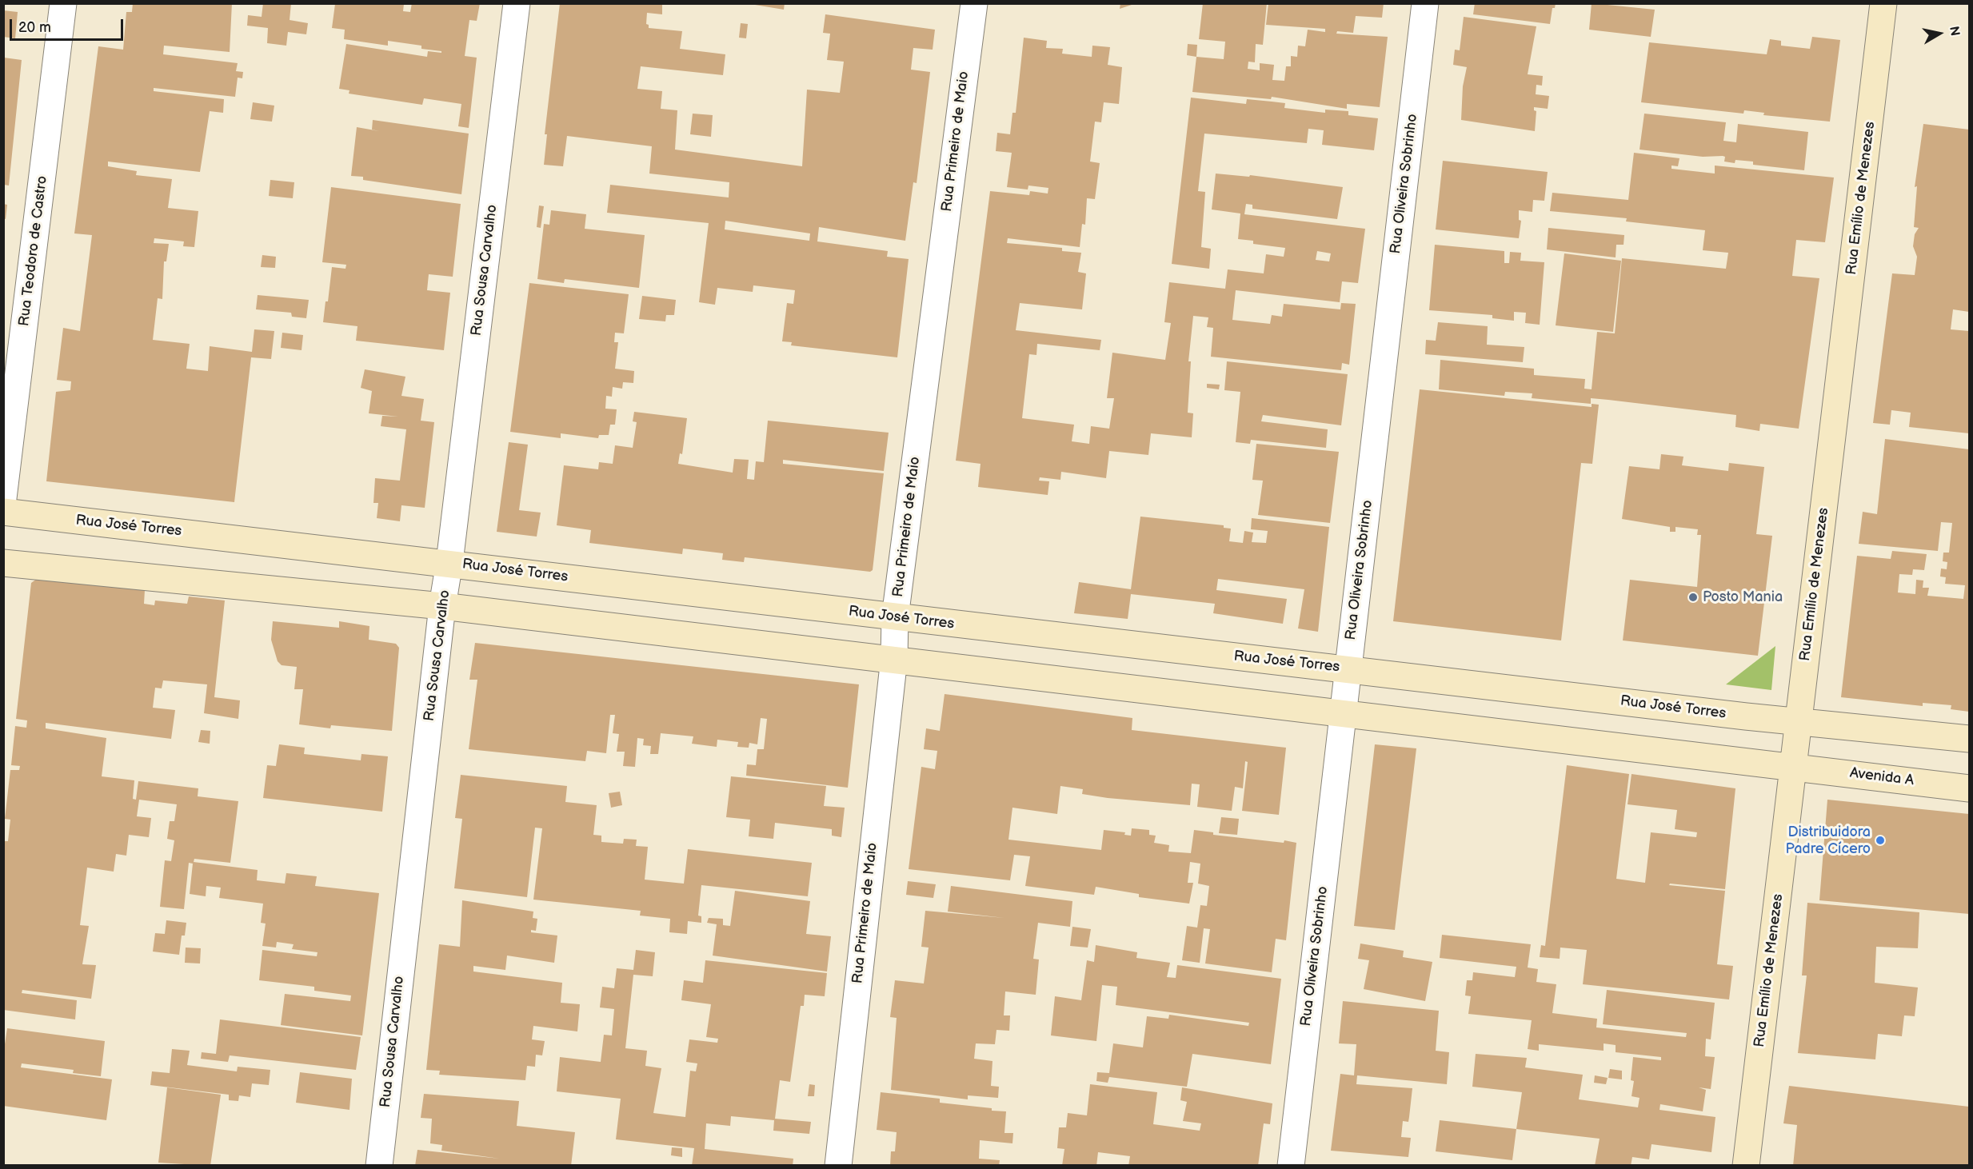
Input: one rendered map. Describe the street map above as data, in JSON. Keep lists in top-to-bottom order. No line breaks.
{"streets":{"street":["Rua Primeiro de Maio","Rua Oliveira Sobrinho","Rua Emílio de Menezes","Rua Teodoro de Castro","Rua Sousa Carvalho","Rua José Torres","Avenida A"]},"crossings":[["Rua Primeiro de Maio","Rua José Torres"],["Rua Oliveira Sobrinho","Rua José Torres"],["Rua Emílio de Menezes","Rua José Torres"],["Rua Emílio de Menezes","Avenida A"],["Rua Sousa Carvalho","Rua José Torres"]],"places":["Posto Mania","Distribuidora Padre Cícero"],"scale_bar":"20 m","north":"right"}
